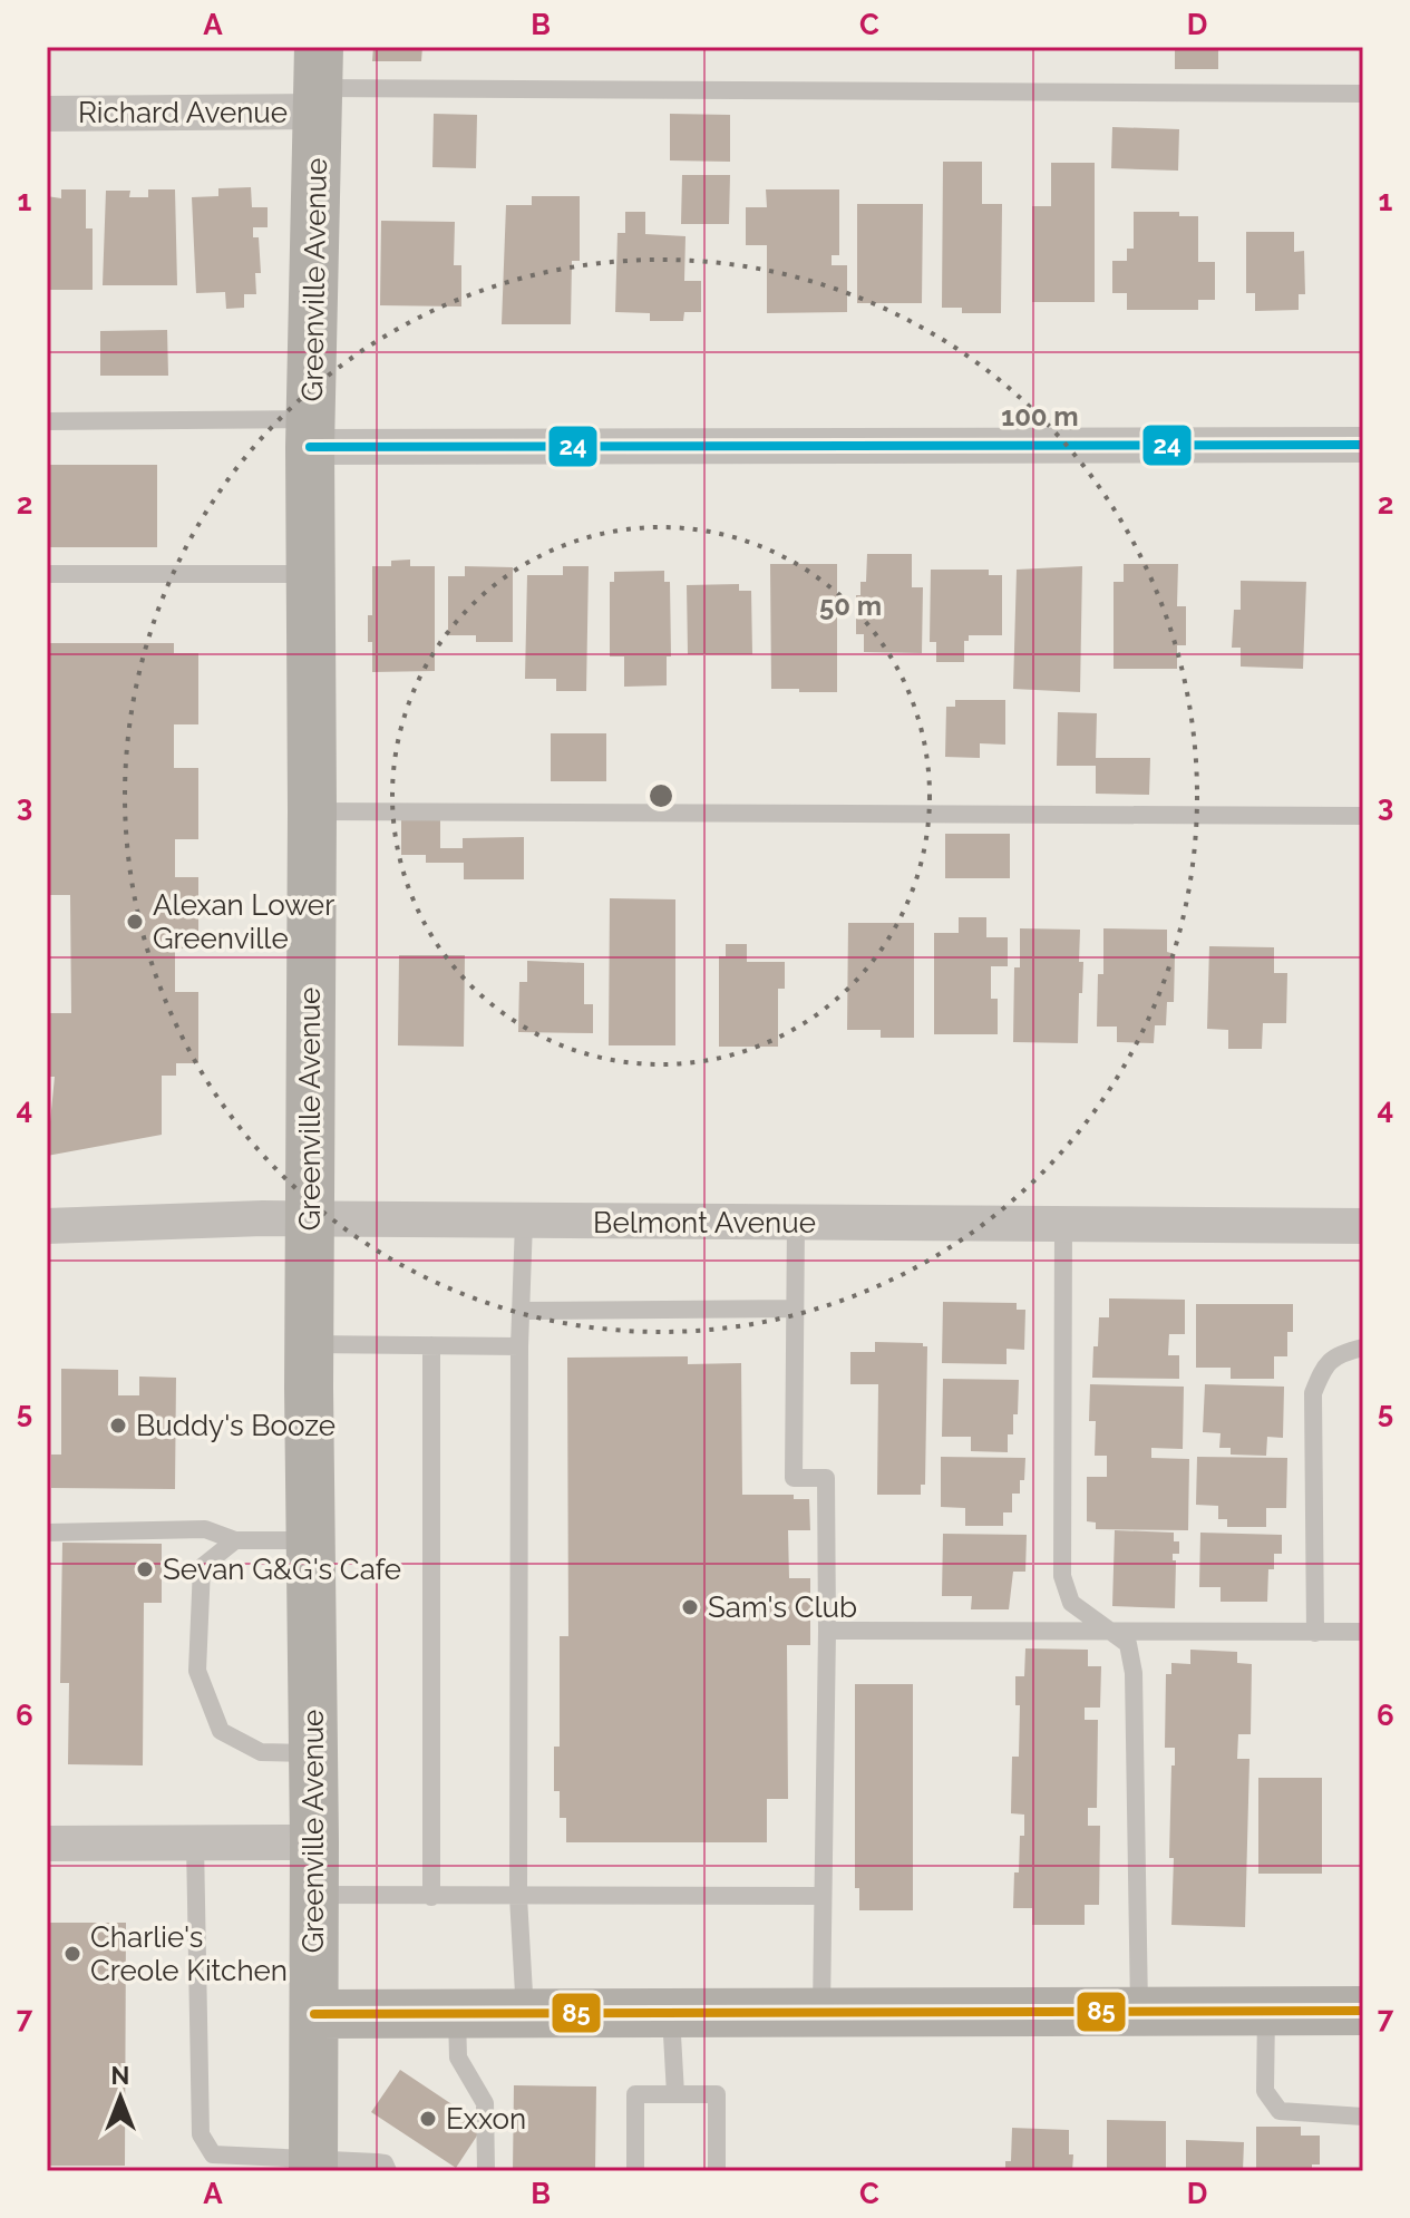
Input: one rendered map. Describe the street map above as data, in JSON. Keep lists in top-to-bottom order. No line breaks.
{"streets":{"main road":["Greenville Avenue"],"street":["Richard Avenue","Belmont Avenue"]},"crossings":[["Richard Avenue","Greenville Avenue"],["Greenville Avenue","Belmont Avenue"]],"places":["Alexan Lower Greenville","Buddy's Booze","Sevan G&G's Cafe","Sam's Club","Charlie's Creole Kitchen","Exxon"],"lines":["transit line 24","transit line 85"],"north":"top","grid":{"columns":["A","B","C","D"],"rows":["1","2","3","4","5","6","7"]},"rings":["100 m","50 m"]}
